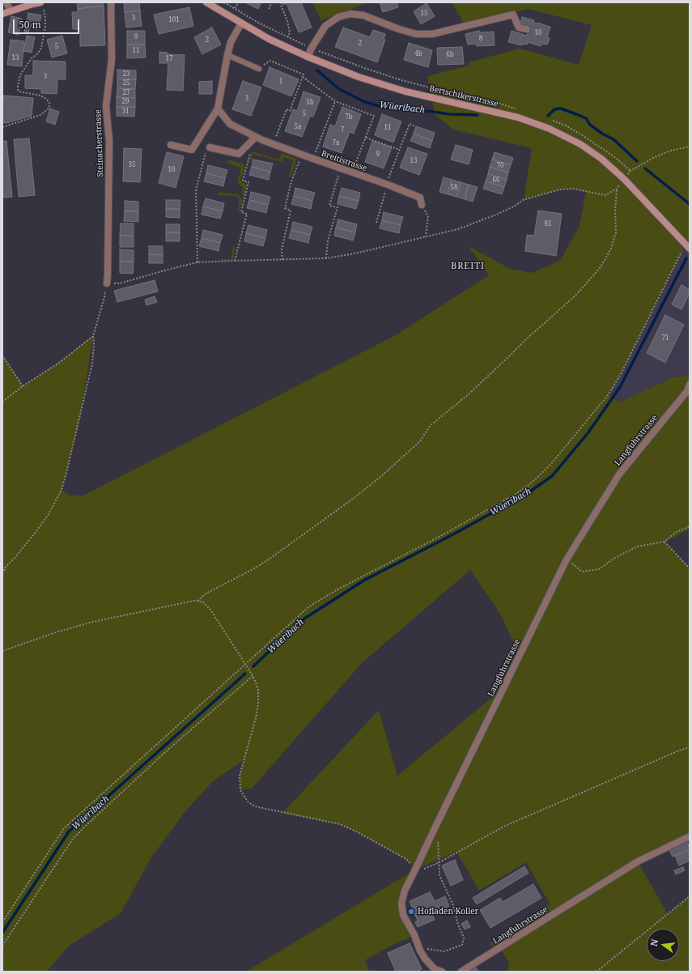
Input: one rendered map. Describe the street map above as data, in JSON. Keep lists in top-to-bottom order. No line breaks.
{"streets":{"street":["Bertschikerstrasse","Steinacherstrasse","Breitistrasse","Langfuhrstrasse"]},"districts":["BREITI"],"water":["Wüeribach"],"places":["Hofladen Koller"],"house_numbers":["15","3","101","10","9","8","2","2","5","11","4b","6b","13","17","23","3","1","25","27","3","29","5b","31","5","7b","5a","11","7","7a","9","13","35","70","10","66","58","81","71"],"scale_bar":"50 m","north":"left"}
